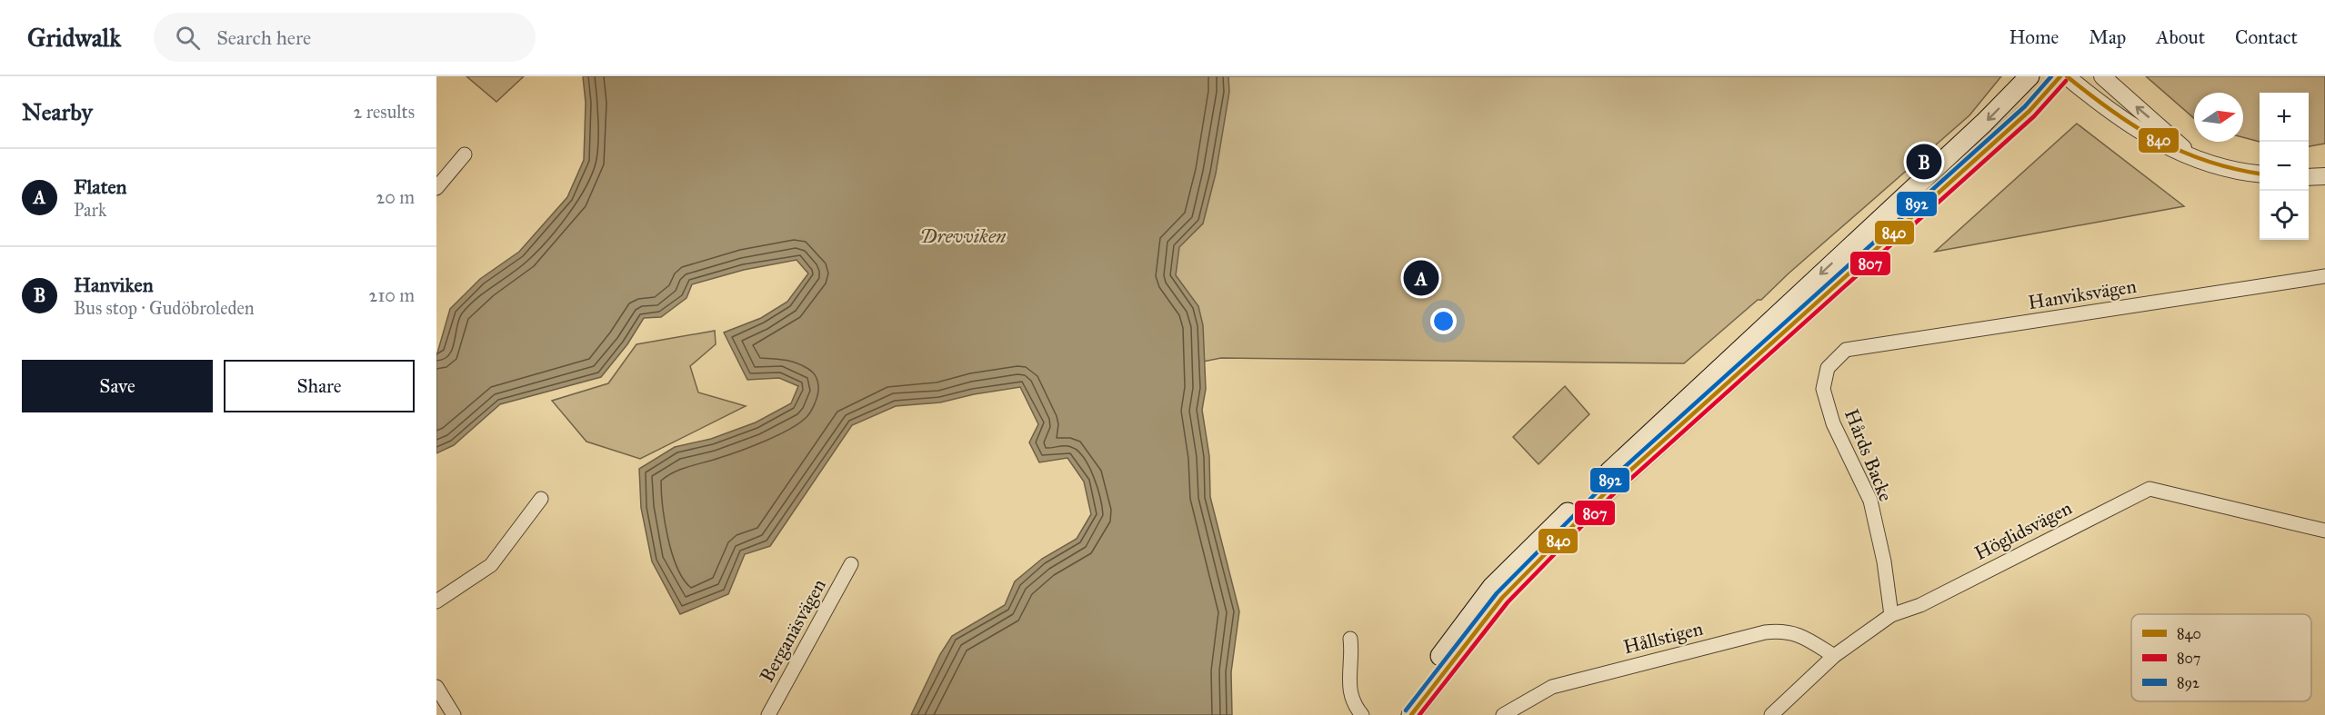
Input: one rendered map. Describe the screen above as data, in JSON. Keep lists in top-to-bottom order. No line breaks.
{"streets":{"street":["Hanviksvägen","Hårds Backe","Höglidsvägen","Berganäsvägen","Hållstigen"]},"crossings":[["Hanviksvägen","Hårds Backe"],["Hårds Backe","Höglidsvägen"],["Höglidsvägen","Hållstigen"]],"water":["Drevviken"],"lines":["transit line 840","transit line 892","transit line 807"],"legend":["840","807","892"],"north":"right","page":{"header":"Gridwalk","search":"Search here","nav":["Home","Map","About","Contact"],"heading":["Nearby","2 results"],"map_buttons":["+","−"],"pins":["B","A"],"list":[{"mark":"A","name":"Flaten","note":"Park","value":"20 m"},{"mark":"B","name":"Hanviken","note":"Bus stop · Gudöbroleden","value":"210 m"}],"buttons":["Save","Share"]}}
